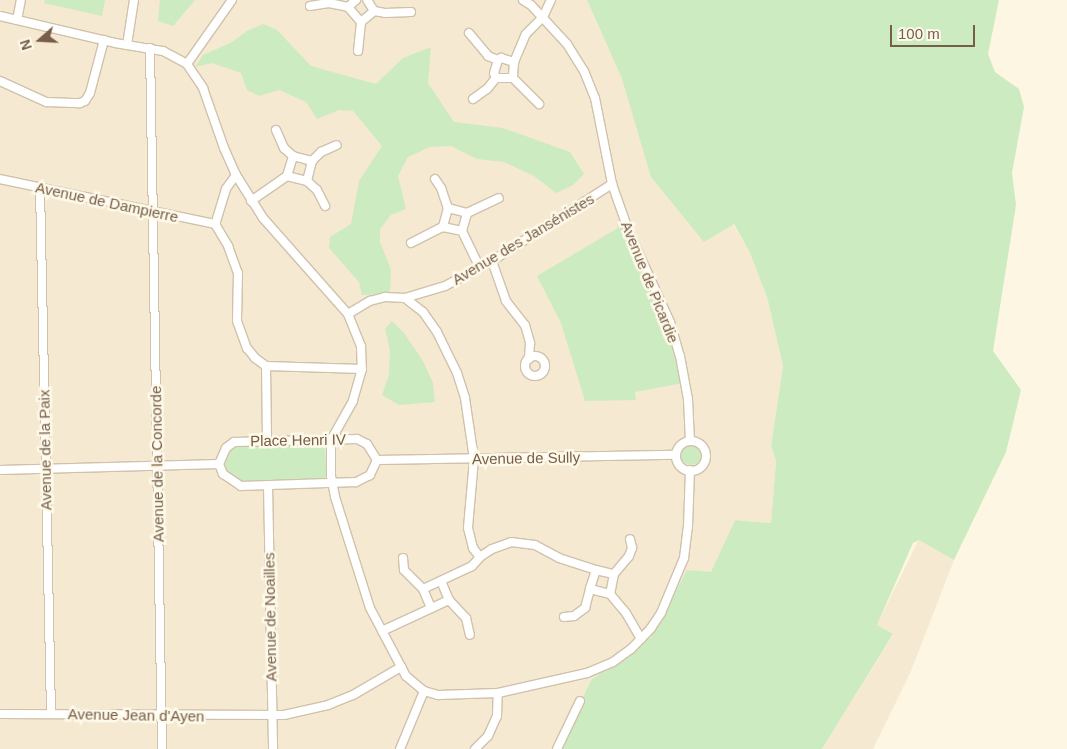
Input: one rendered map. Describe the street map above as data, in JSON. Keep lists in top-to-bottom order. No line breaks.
{"streets":{"street":["Avenue de Dampierre","Avenue des Jansénistes","Avenue de Picardie","Place Henri IV","Avenue de la Paix","Avenue de Sully","Avenue de la Concorde","Avenue de Noailles","Avenue Jean d'Ayen"]},"crossings":[["Avenue de Dampierre","Avenue de la Paix"],["Avenue de Dampierre","Avenue de la Concorde"],["Avenue des Jansénistes","Avenue de Picardie"],["Avenue de Picardie","Avenue de Sully"],["Place Henri IV","Avenue de Sully"],["Avenue de la Paix","Avenue Jean d'Ayen"],["Avenue de la Concorde","Avenue Jean d'Ayen"],["Avenue de Noailles","Avenue Jean d'Ayen"]],"scale_bar":"100 m","north":"left"}
